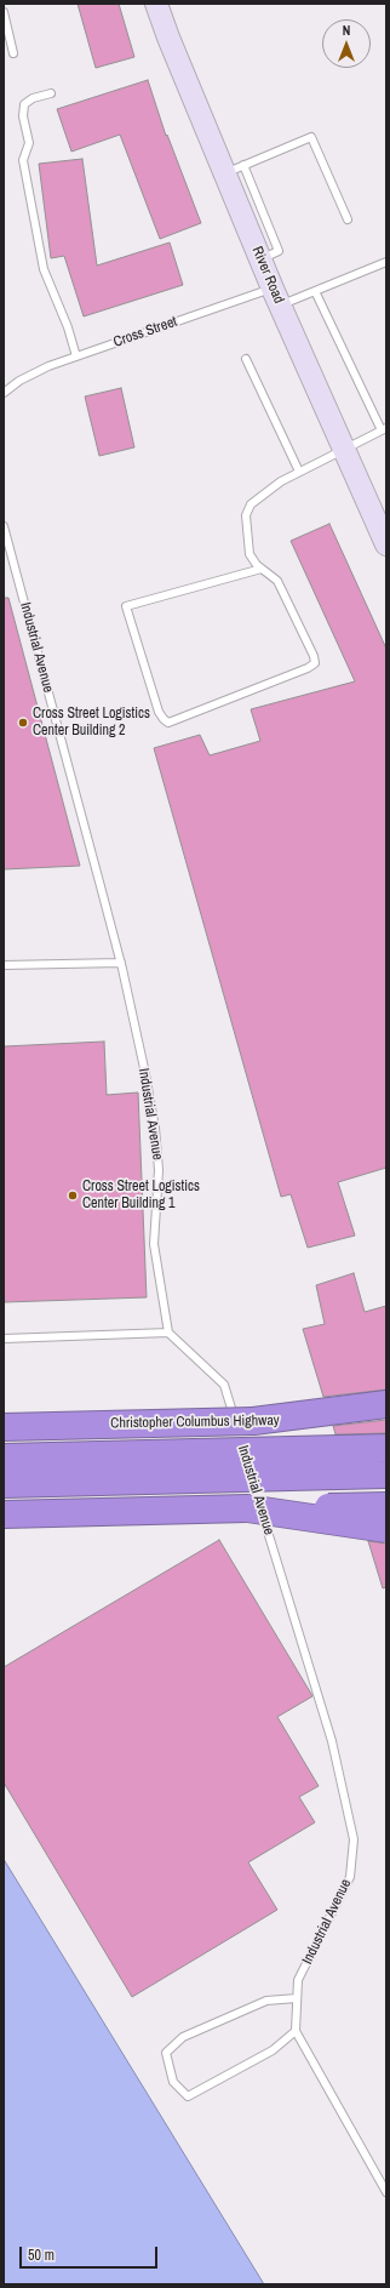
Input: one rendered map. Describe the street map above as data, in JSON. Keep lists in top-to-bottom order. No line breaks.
{"streets":{"highway":["Christopher Columbus Highway"],"main road":["River Road"],"lane":["Cross Street","Industrial Avenue"]},"crossings":[["River Road","Cross Street"],["Industrial Avenue","Christopher Columbus Highway"]],"places":["Cross Street Logistics Center Building 2","Cross Street Logistics Center Building 1"],"scale_bar":"50 m","north":"top"}
